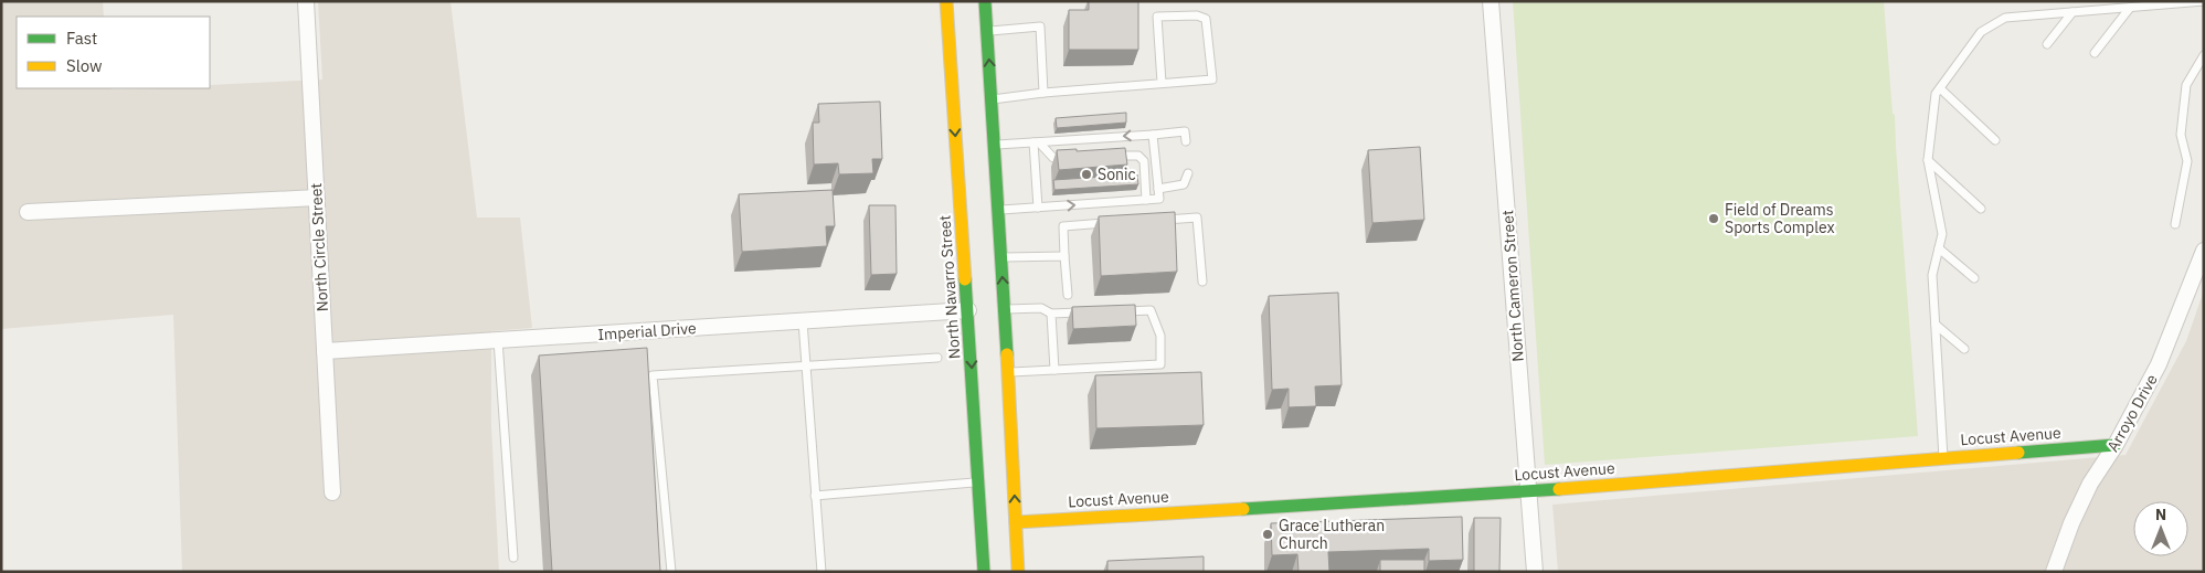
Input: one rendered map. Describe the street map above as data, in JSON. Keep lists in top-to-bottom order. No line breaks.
{"streets":{"main road":["North Navarro Street","Locust Avenue"],"street":["North Circle Street","North Cameron Street","Imperial Drive","Arroyo Drive"]},"crossings":[["North Circle Street","Imperial Drive"],["North Cameron Street","Locust Avenue"],["North Navarro Street","Imperial Drive"],["Arroyo Drive","Locust Avenue"]],"places":["Sonic","Field of Dreams Sports Complex","Grace Lutheran Church"],"legend":["Fast","Slow"],"north":"top"}
